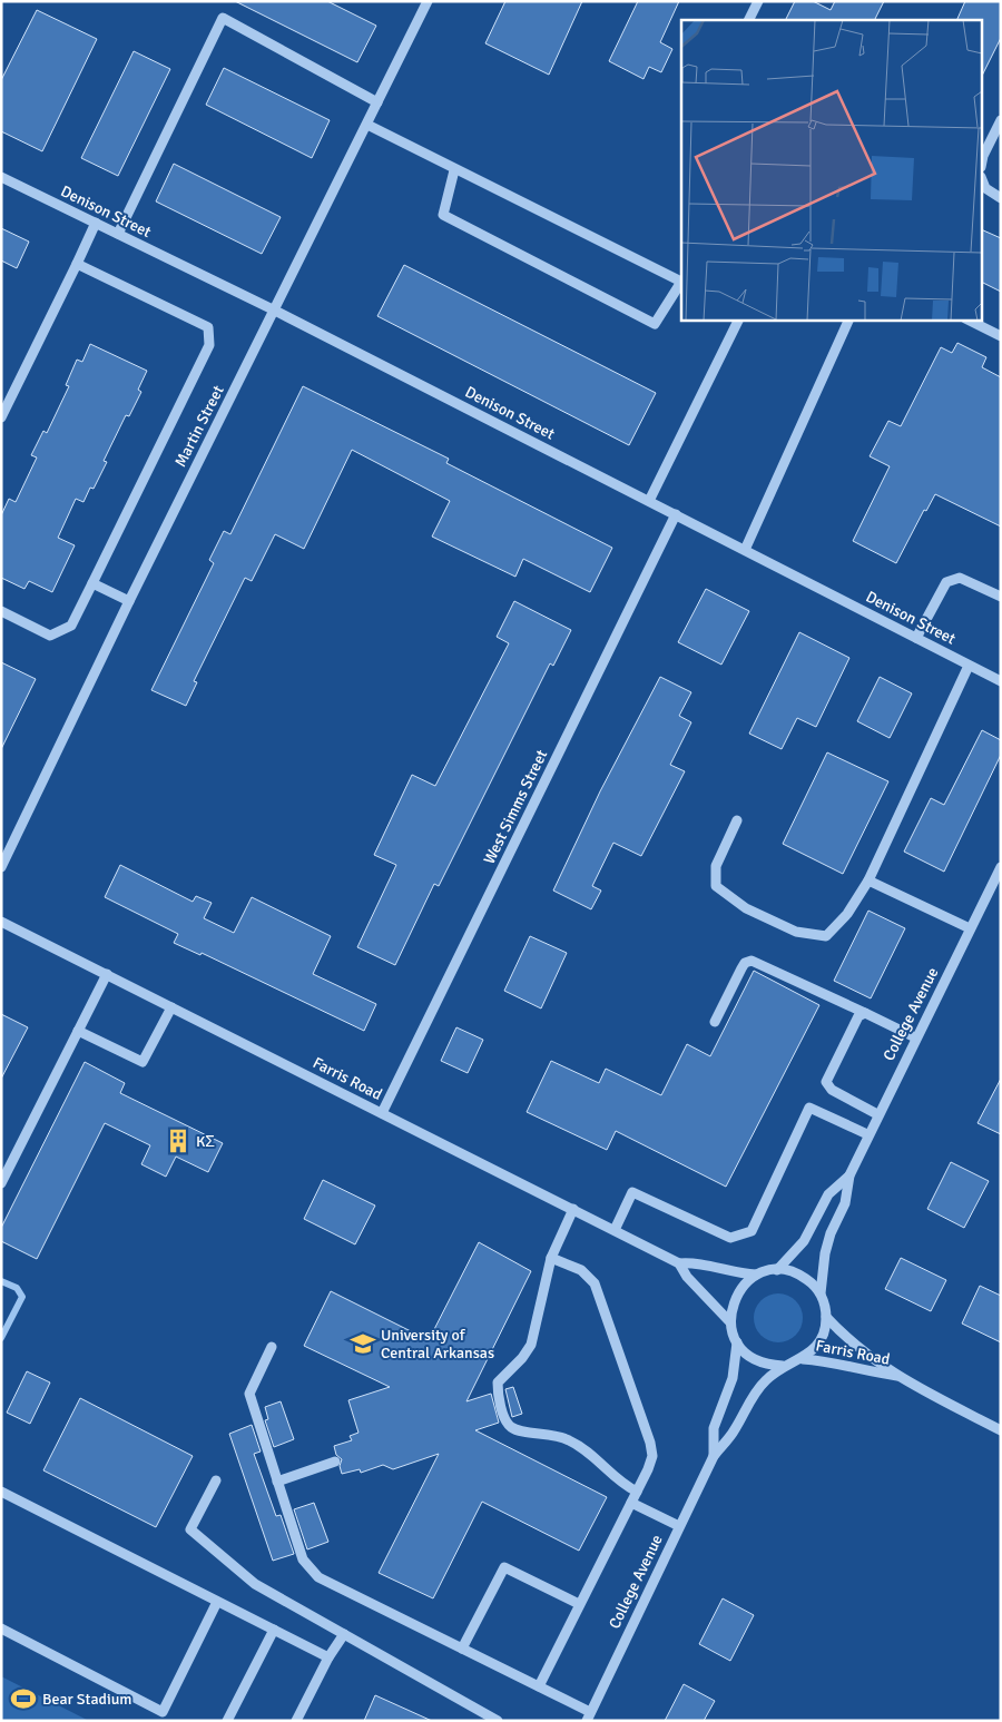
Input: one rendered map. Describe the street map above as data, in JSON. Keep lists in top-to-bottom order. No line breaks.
{"streets":{"street":["Denison Street","Martin Street","West Simms Street","College Avenue","Farris Road"]},"crossings":[["Denison Street","Martin Street"],["Denison Street","West Simms Street"],["West Simms Street","Farris Road"],["College Avenue","Farris Road"]],"places":{"building":["KΣ"],"school or university":["University of Central Arkansas"],"sports":["Bear Stadium"]}}
